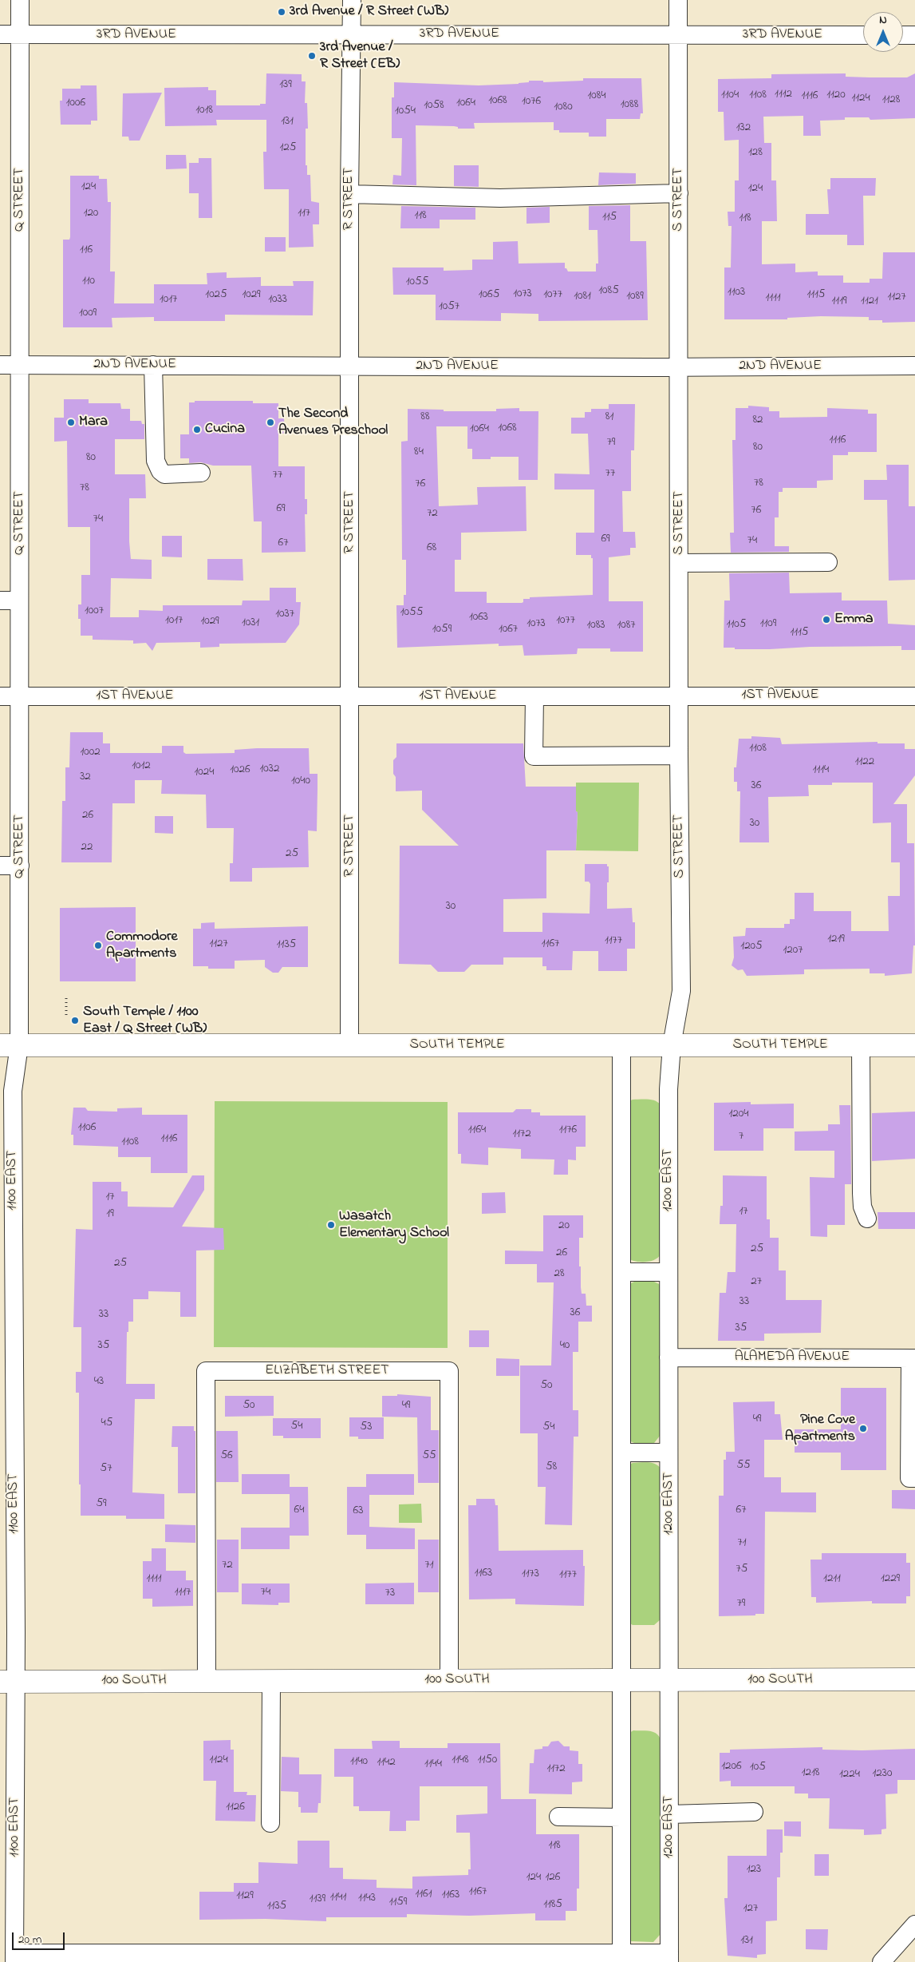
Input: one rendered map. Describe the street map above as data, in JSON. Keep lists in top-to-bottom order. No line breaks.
{"streets":{"main road":["SOUTH TEMPLE","100 SOUTH"],"street":["3RD AVENUE","R STREET","Q STREET","S STREET","2ND AVENUE","1ST AVENUE","1100 EAST","1200 EAST","ALAMEDA AVENUE","ELIZABETH STREET"]},"crossings":[["3RD AVENUE","R STREET"],["3RD AVENUE","Q STREET"],["3RD AVENUE","S STREET"],["R STREET","2ND AVENUE"],["R STREET","1ST AVENUE"],["R STREET","SOUTH TEMPLE"],["Q STREET","2ND AVENUE"],["Q STREET","1ST AVENUE"],["Q STREET","SOUTH TEMPLE"],["Q STREET","1100 EAST"],["S STREET","2ND AVENUE"],["S STREET","1ST AVENUE"],["S STREET","SOUTH TEMPLE"],["S STREET","1200 EAST"],["SOUTH TEMPLE","1100 EAST"],["SOUTH TEMPLE","1200 EAST"],["1100 EAST","100 SOUTH"],["1200 EAST","ALAMEDA AVENUE"],["1200 EAST","100 SOUTH"],["ELIZABETH STREET","100 SOUTH"]],"places":["3rd Avenue / R Street (WB)","3rd Avenue / R Street (EB)","Mara","The Second Avenues Preschool","Cucina","Emma","Commodore Apartments","South Temple / 1100 East / Q Street (WB)","Wasatch Elementary School","Pine Cove Apartments"],"house_numbers":["139","1112","1104","1108","1120","1084","1116","1124","1128","1068","1076","1006","1064","1088","1058","1080","1018","1054","131","132","125","128","124","124","120","117","118","115","118","116","110","1055","1085","1103","1073","1025","1029","1065","1077","1115","1081","1089","1127","1111","1017","1033","1119","1121","1057","1009","88","81","82","1068","1064","1116","79","80","84","80","77","77","78","76","78","69","76","72","74","69","74","67","68","1007","1055","1037","1063","1017","1077","1029","1031","1073","1109","1105","1083","1087","1059","1067","1115","1108","1002","1122","1012","1032","1026","1114","1024","32","1040","36","26","30","22","25","30","1219","1177","1127","1167","1135","1205","1207","1204","1106","1164","1176","1172","7","1116","1108","17","17","19","20","25","26","25","28","27","33","36","33","35","35","40","43","50","50","49","49","45","54","53","54","56","55","55","58","57","59","64","67","63","71","72","71","75","1163","1173","1177","1111","1211","1229","1117","74","73","79","1124","1148","1150","1140","1142","1144","1206","105","1172","1218","1230","1224","1126","118","123","124","126","1167","1161","1163","1129","1141","1143","1139","1159","1185","1135","127","131"],"scale_bar":"20 m","north":"top"}
